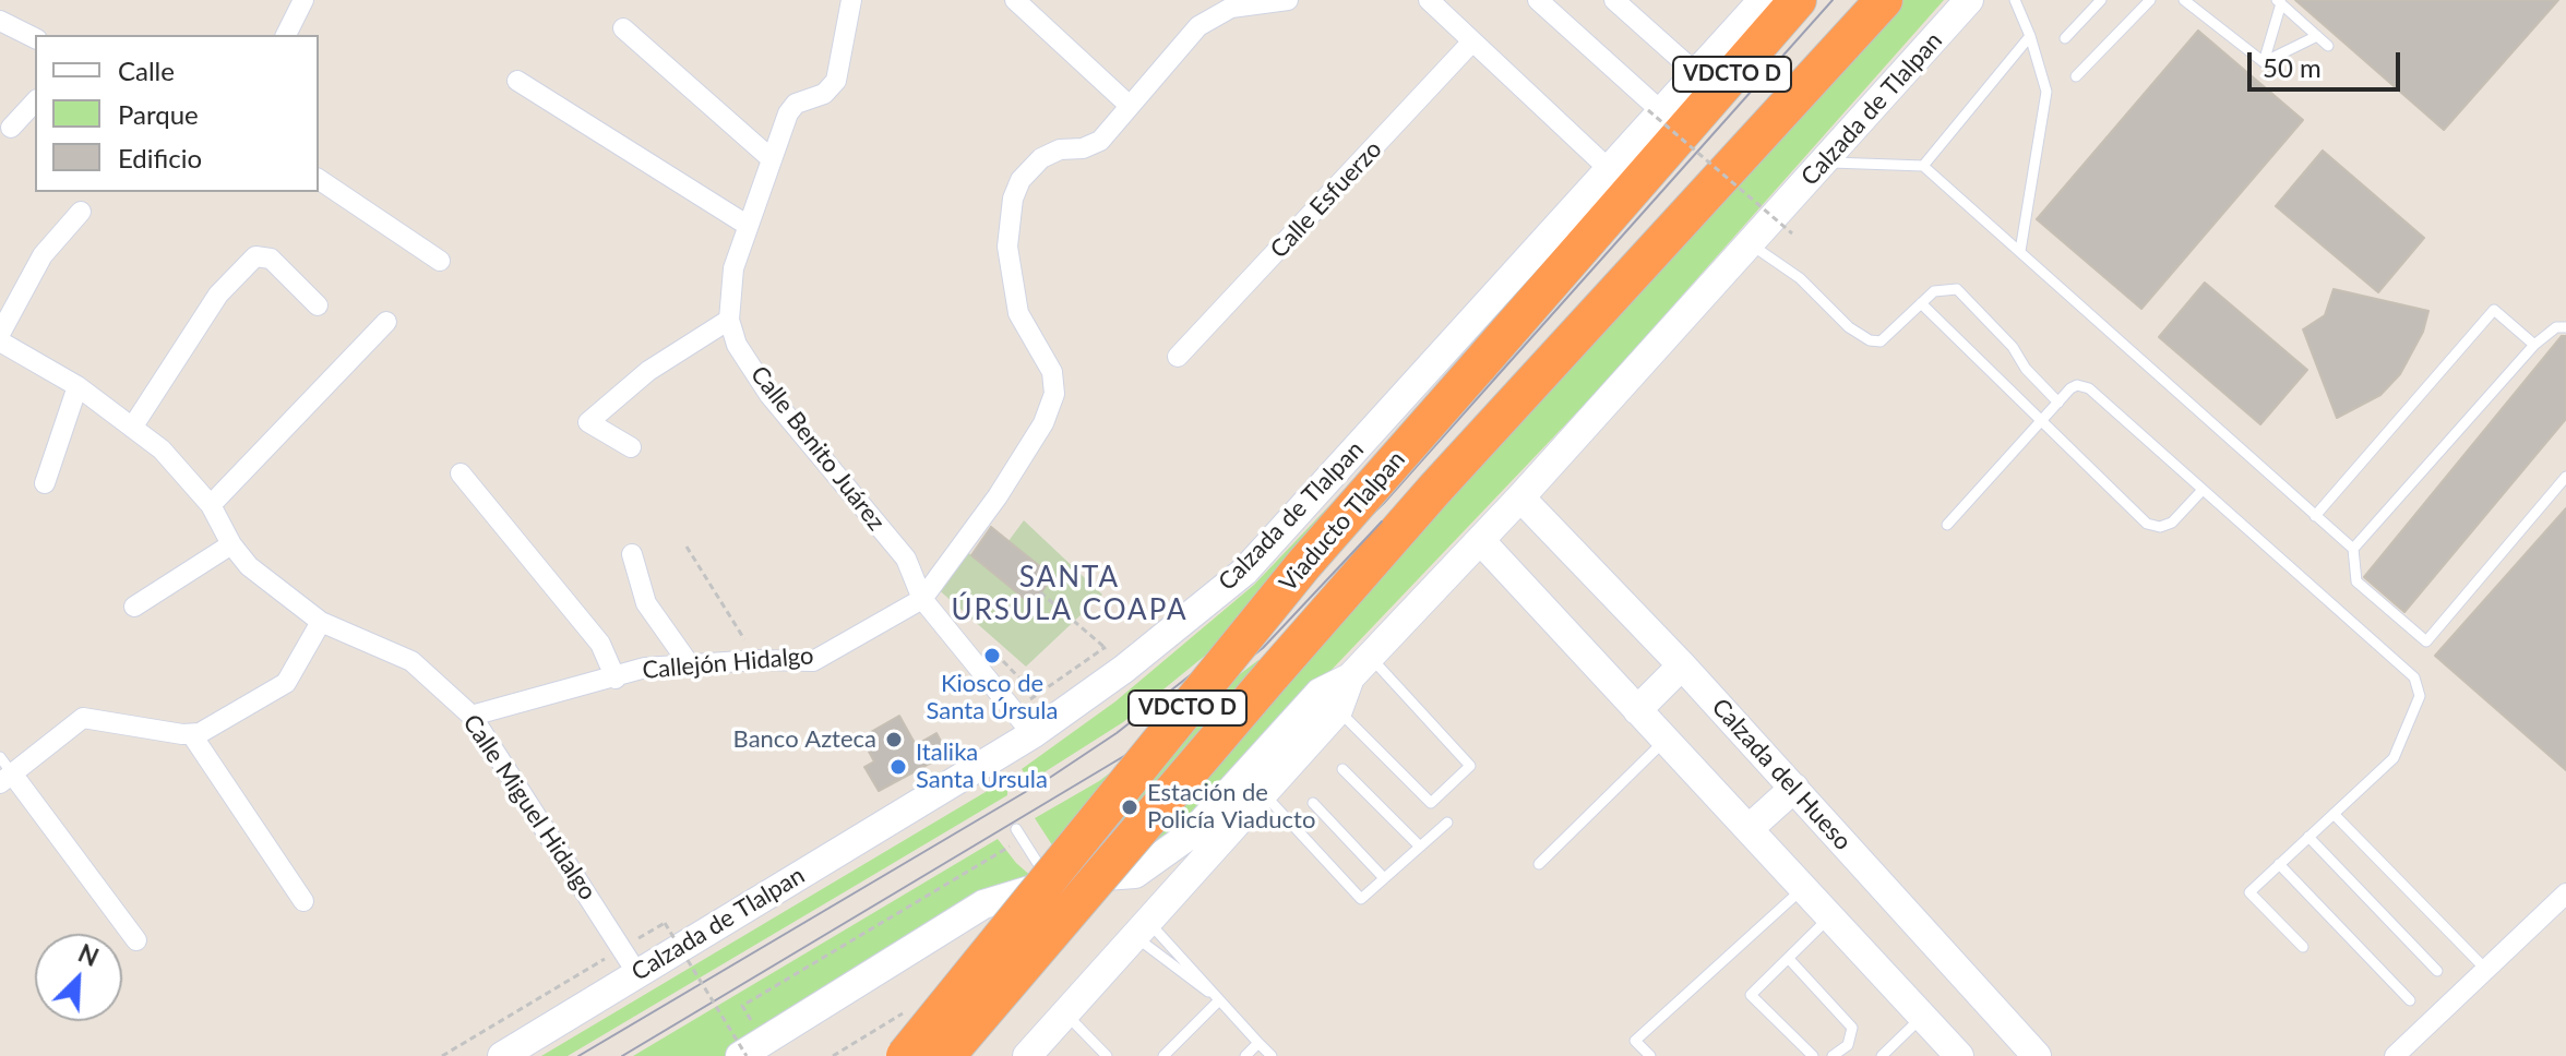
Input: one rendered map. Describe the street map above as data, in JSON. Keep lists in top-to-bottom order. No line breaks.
{"streets":{"highway":["VDCTO D","Viaducto Tlalpan"],"main road":["Calzada de Tlalpan","Calzada del Hueso"],"street":["Calle Esfuerzo","Calle Benito Juárez","Callejón Hidalgo","Calle Miguel Hidalgo"]},"crossings":[["Calzada de Tlalpan","Calle Benito Juárez"],["Calzada de Tlalpan","Calzada del Hueso"],["Calzada de Tlalpan","Calle Miguel Hidalgo"],["Calle Benito Juárez","Callejón Hidalgo"],["Callejón Hidalgo","Calle Miguel Hidalgo"]],"districts":["SANTA ÚRSULA COAPA"],"places":["Kiosco de Santa Úrsula","Banco Azteca","Italika Santa Ursula","Estación de Policía Viaducto"],"legend":["Calle","Parque","Edificio"],"scale_bar":"50 m","north":"top right"}
